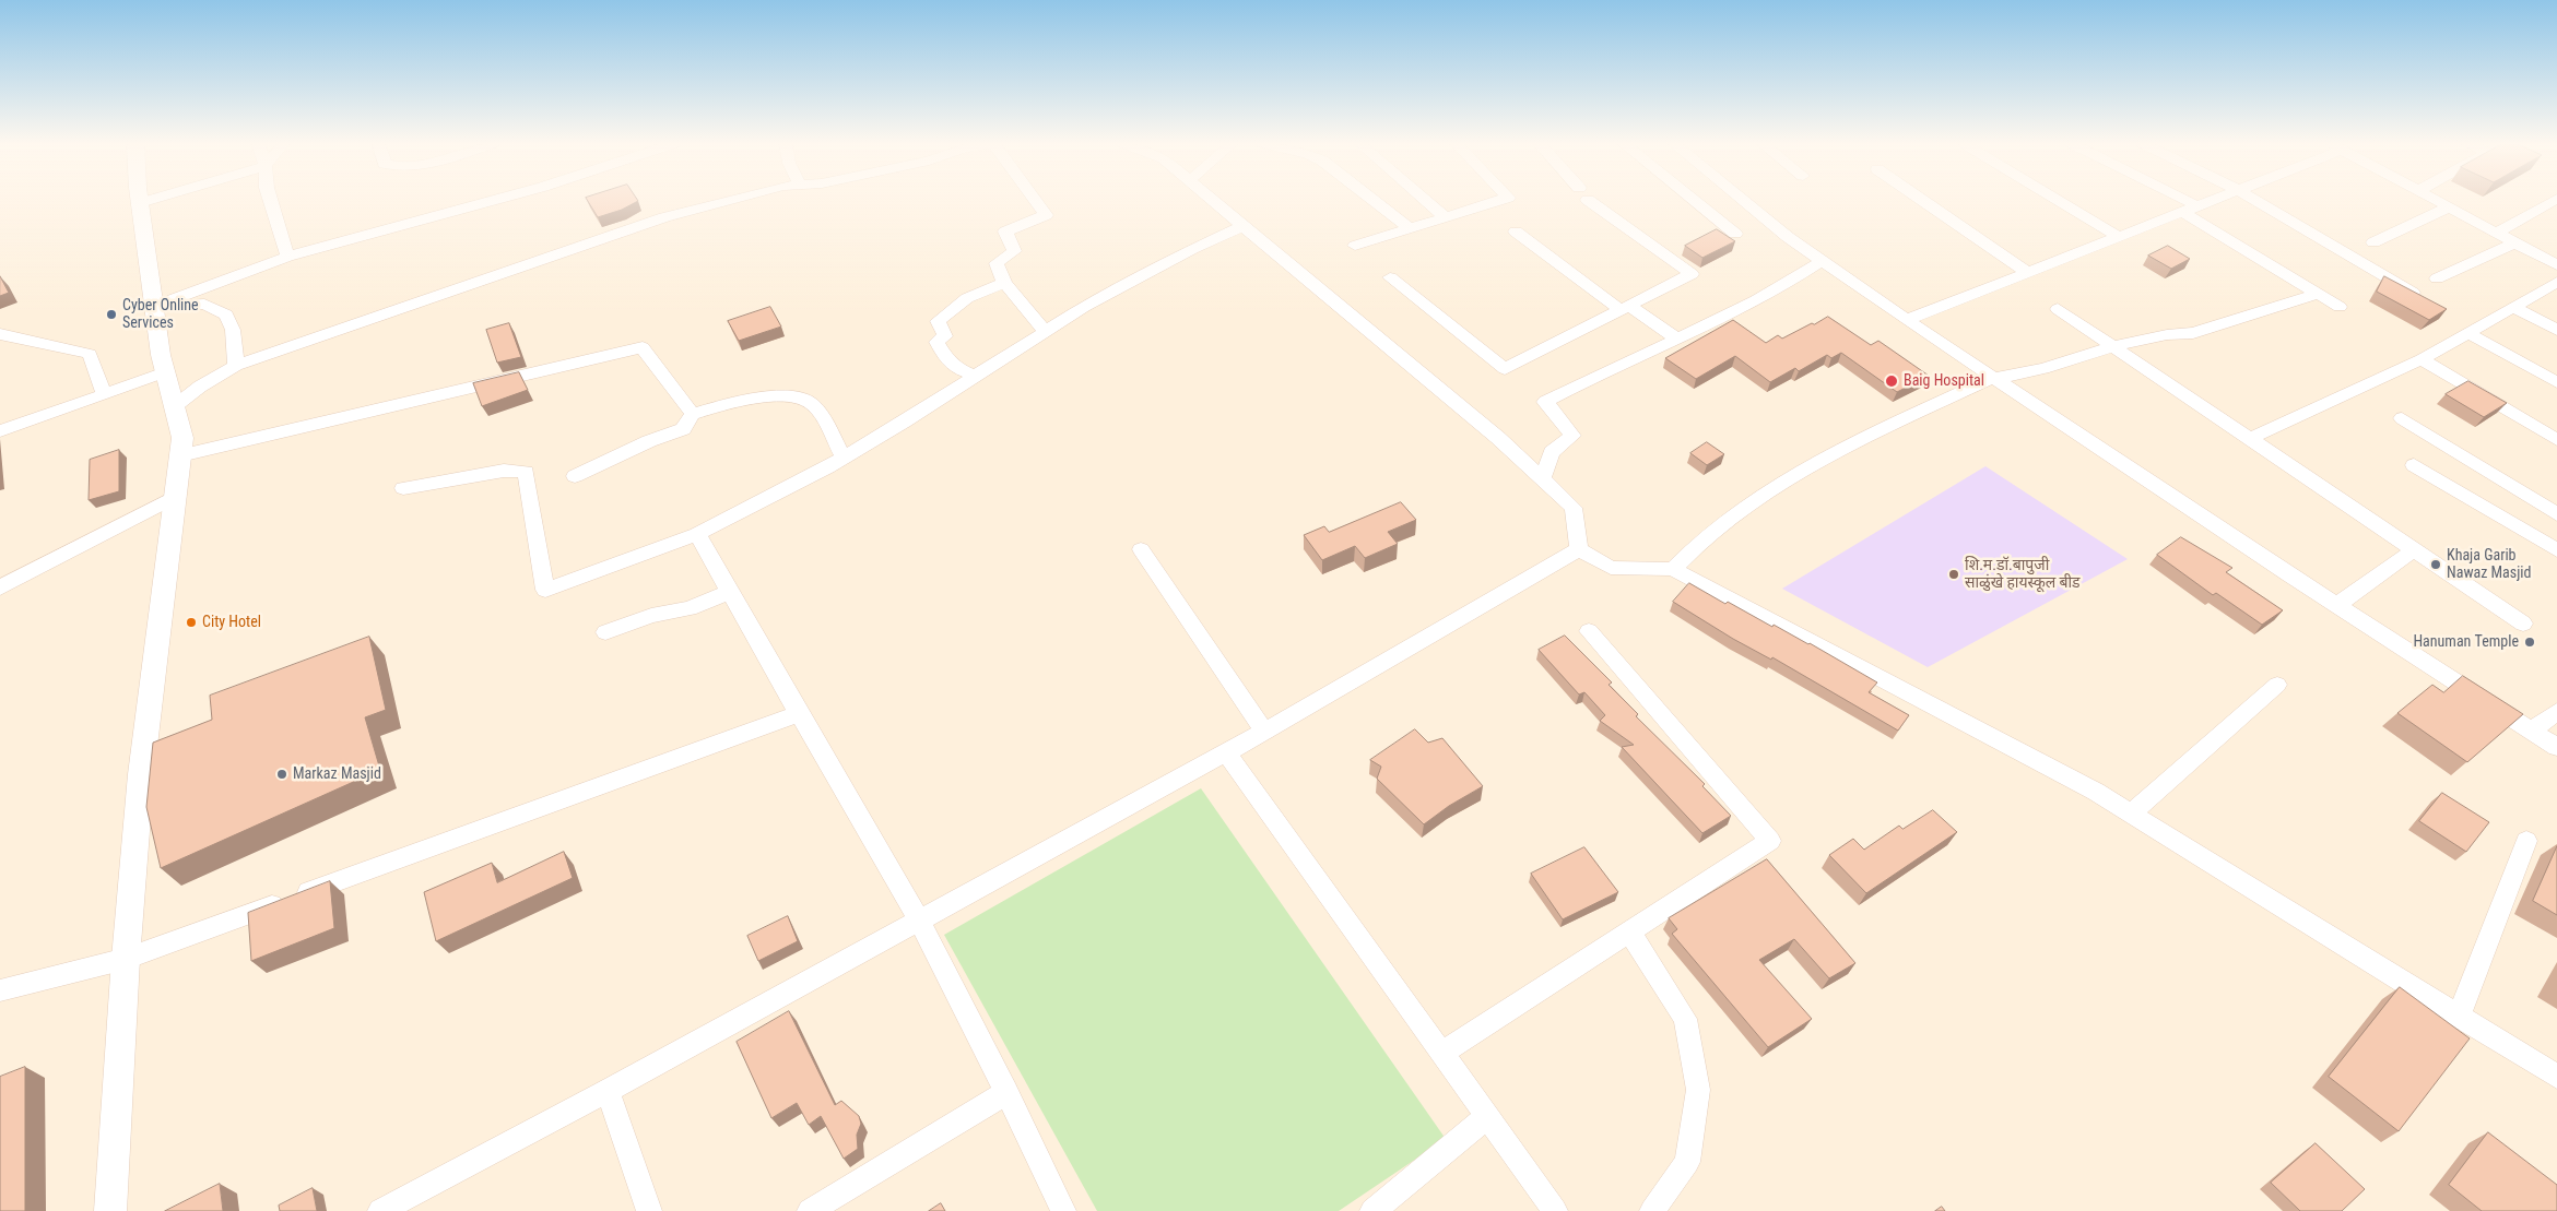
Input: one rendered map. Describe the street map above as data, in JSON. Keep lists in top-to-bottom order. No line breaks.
{"places":["Cyber Online Services","Baig Hospital","Khaja Garib Nawaz Masjid","शि.म.डॉ.बापुजी साळुंखे हायस्कूल बीड","City Hotel","Hanuman Temple","Markaz Masjid"]}
